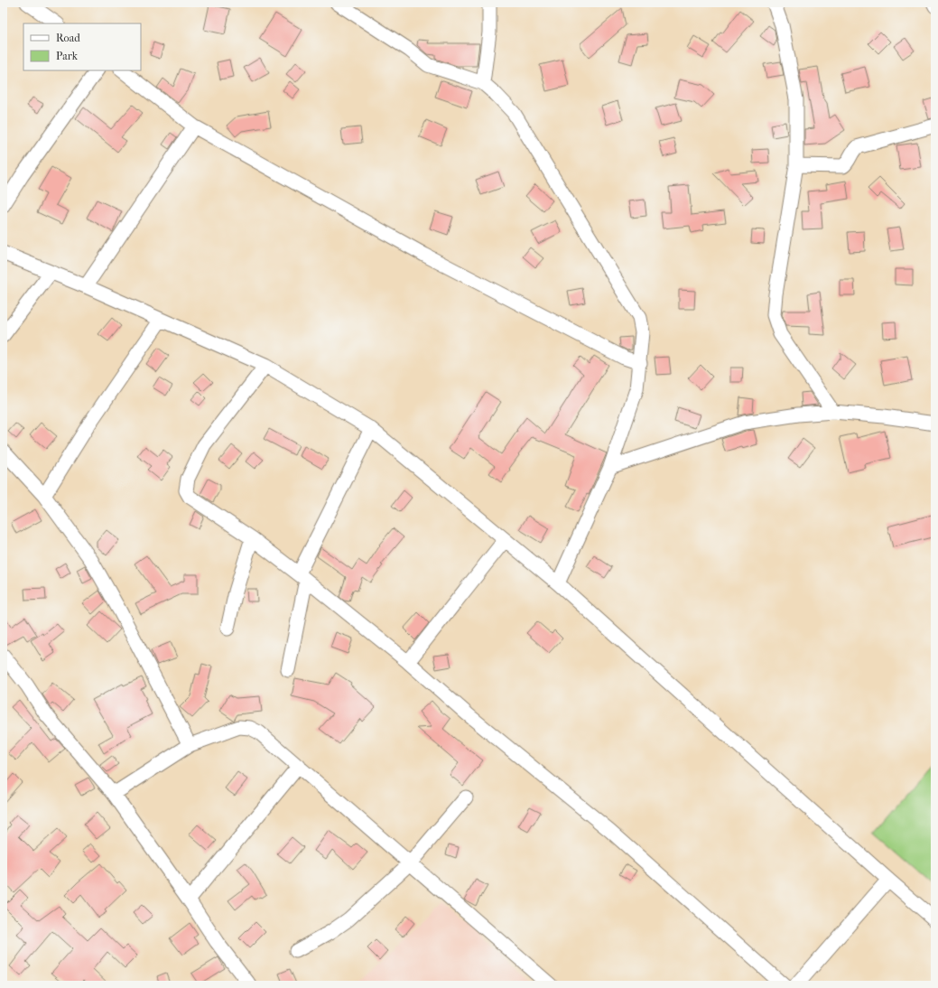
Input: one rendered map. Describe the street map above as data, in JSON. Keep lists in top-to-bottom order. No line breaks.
{"legend":["Road","Park"]}
